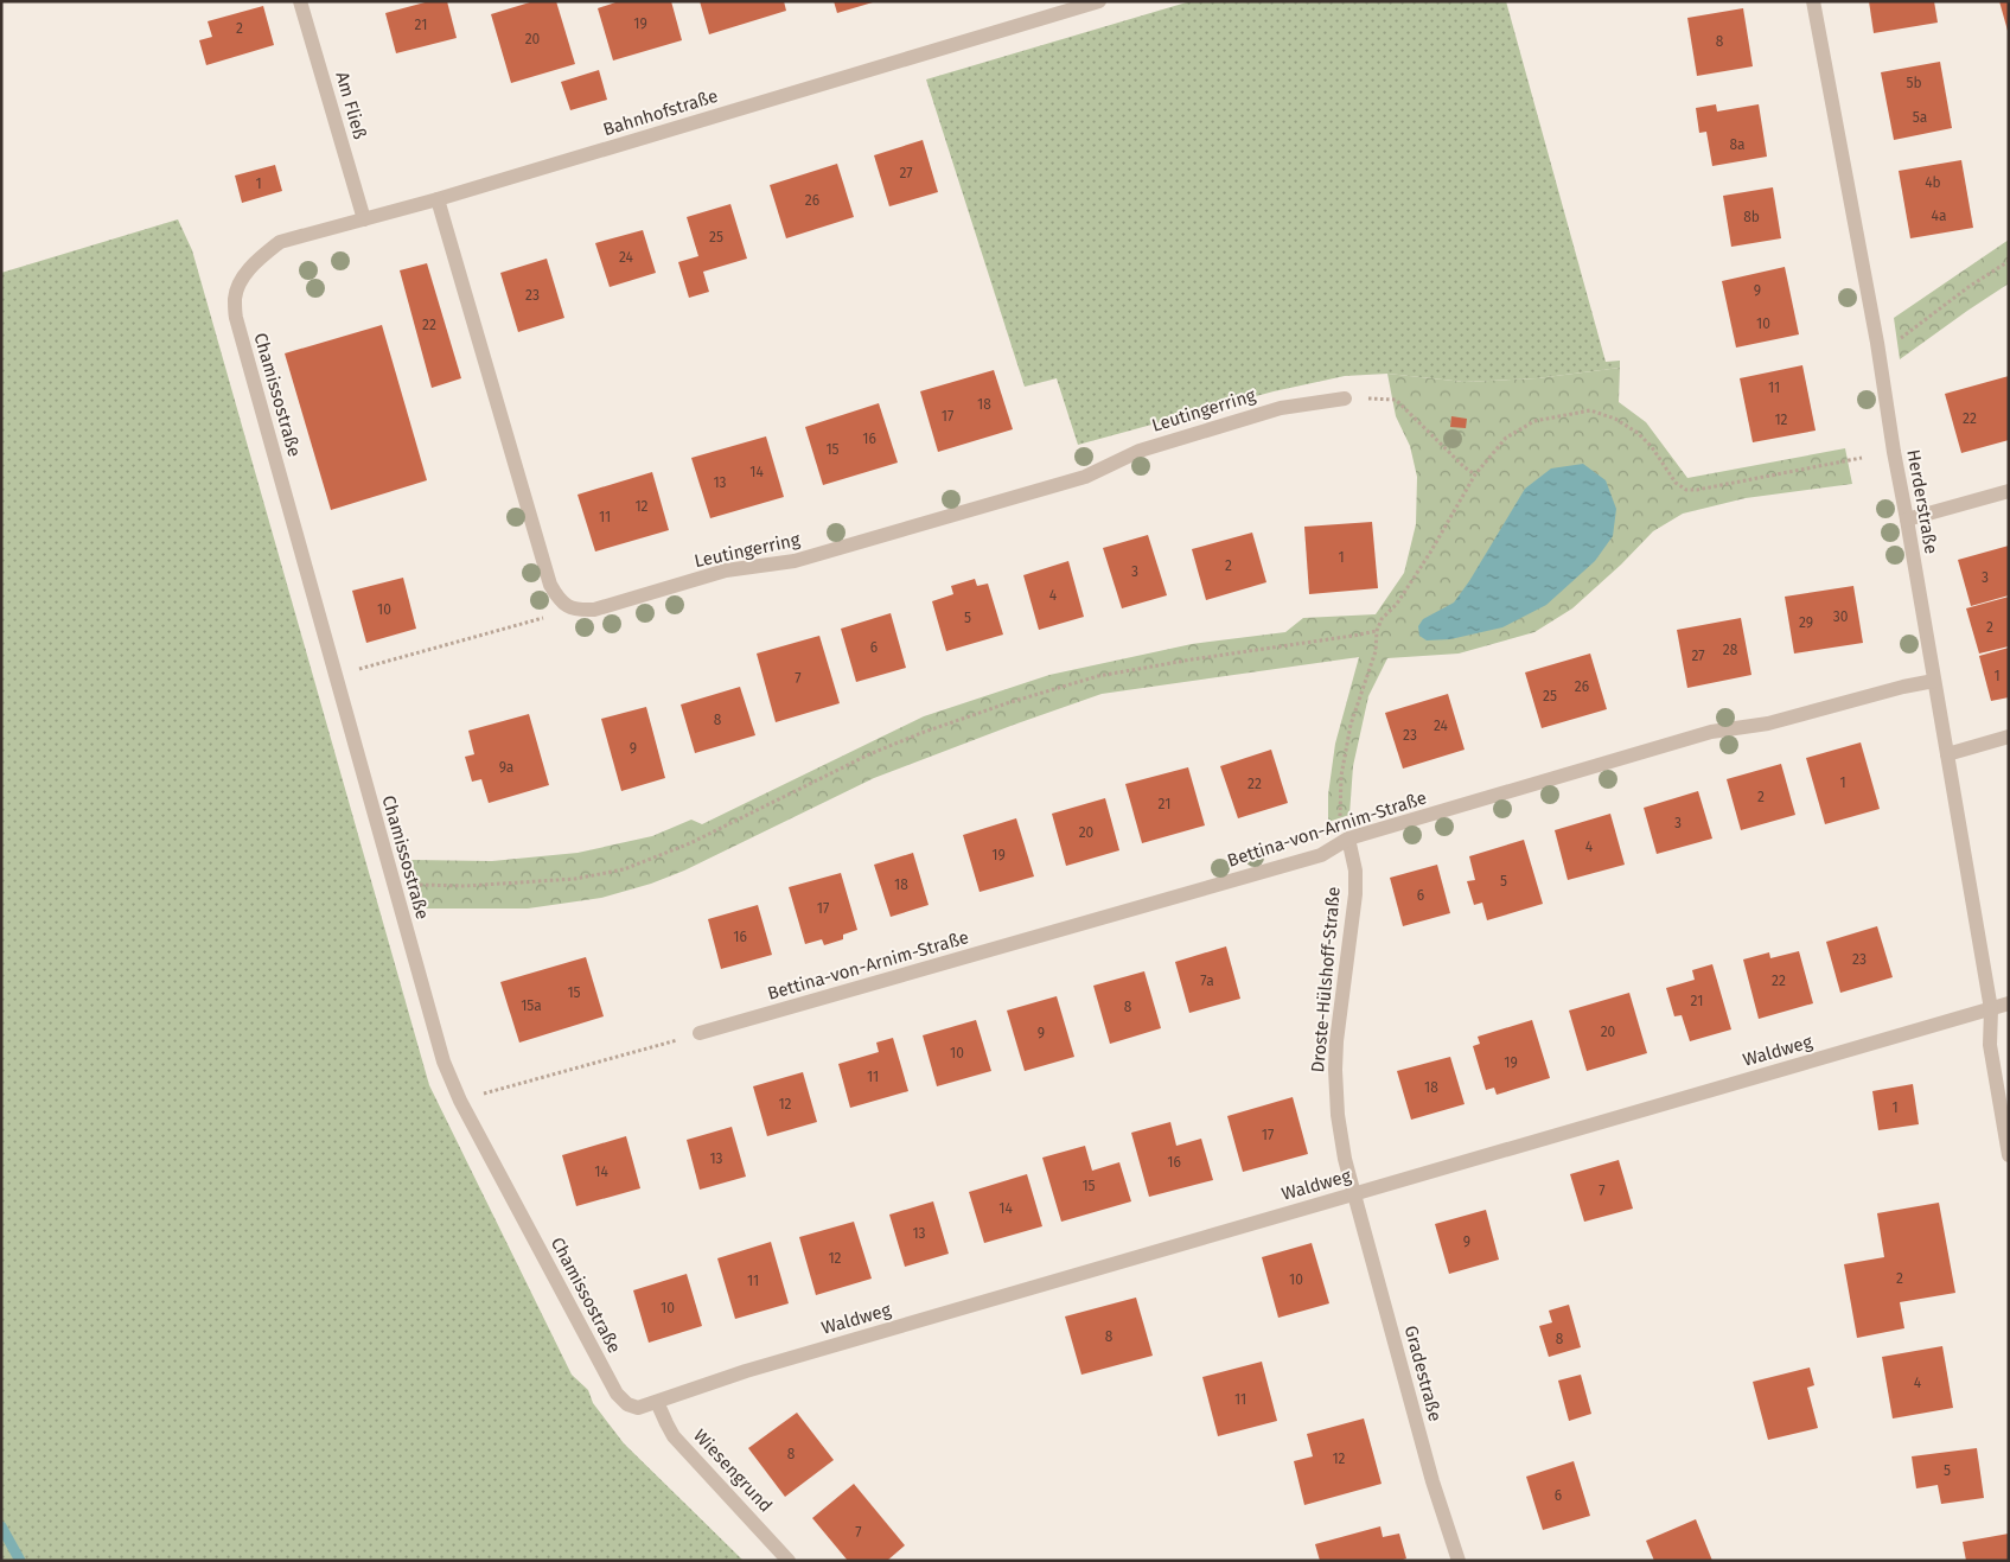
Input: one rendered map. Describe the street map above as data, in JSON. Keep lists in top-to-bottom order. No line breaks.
{"streets":{"street":["Am Fließ","Bahnhofstraße","Chamissostraße","Leutingerring","Herderstraße","Bettina-von-Arnim-Straße","Droste-Hülshoff-Straße","Waldweg","Gradestraße","Wiesengrund"]},"crossings":[["Am Fließ","Bahnhofstraße"],["Bahnhofstraße","Chamissostraße"],["Chamissostraße","Waldweg"],["Herderstraße","Bettina-von-Arnim-Straße"],["Herderstraße","Waldweg"],["Bettina-von-Arnim-Straße","Droste-Hülshoff-Straße"],["Droste-Hülshoff-Straße","Waldweg"],["Droste-Hülshoff-Straße","Gradestraße"],["Waldweg","Gradestraße"],["Waldweg","Wiesengrund"]],"house_numbers":["19","21","2","20","8","5b","5a","8a","27","4b","1","26","4a","8b","25","24","9","23","10","22","11","18","17","22","12","16","15","14","13","12","11","1","2","3","3","4","10","30","5","29","2","6","28","27","1","7","26","25","8","24","23","9","9a","1","22","2","21","3","20","4","19","5","18","6","17","16","23","7a","22","15","21","15a","8","20","9","10","19","11","18","12","1","17","13","16","14","15","7","14","13","9","12","2","10","11","10","8","8","4","11","8","12","5","6","7"]}
